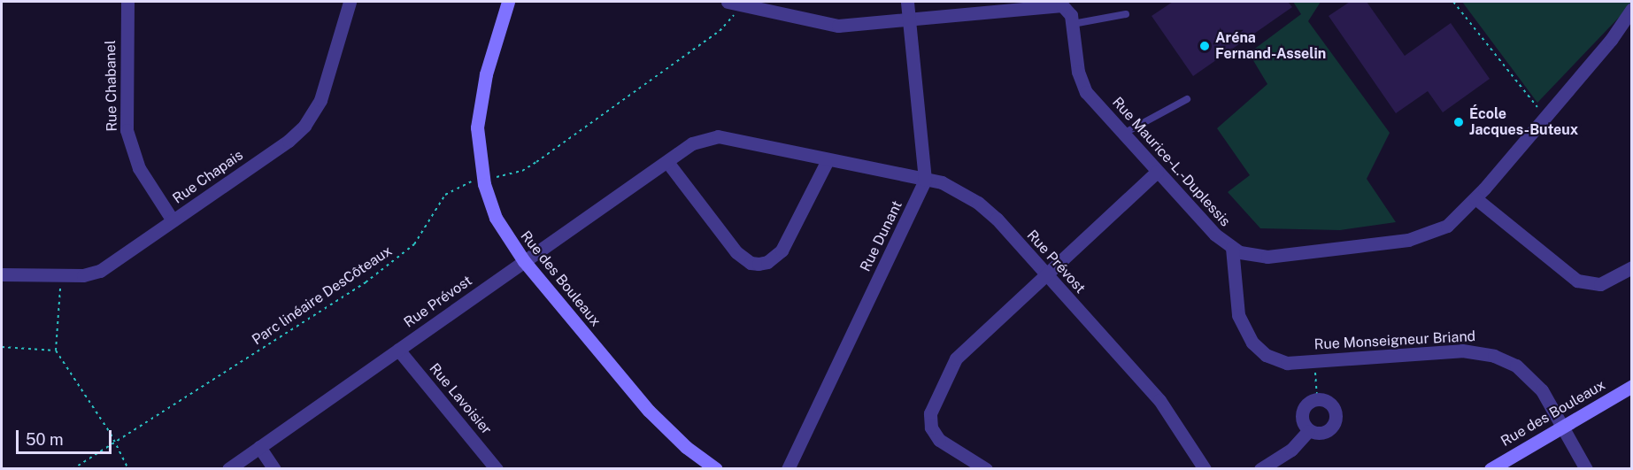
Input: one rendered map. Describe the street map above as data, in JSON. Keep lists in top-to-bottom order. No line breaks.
{"streets":{"street":["Rue Chabanel","Rue Maurice-L.-Duplessis","Rue Chapais","Rue Dunant","Rue Prévost","Rue des Bouleaux","Rue Monseigneur Briand","Rue Lavoisier"],"path":["Parc linéaire DesCôteaux"]},"crossings":[["Rue Chabanel","Rue Chapais"],["Rue Maurice-L.-Duplessis","Rue Monseigneur Briand"],["Rue Dunant","Rue Prévost"],["Rue Prévost","Rue des Bouleaux"],["Rue Prévost","Rue Lavoisier"],["Rue des Bouleaux","Parc linéaire DesCôteaux"],["Rue des Bouleaux","Rue Monseigneur Briand"]],"places":["Aréna Fernand-Asselin","École Jacques-Buteux"],"scale_bar":"50 m"}
